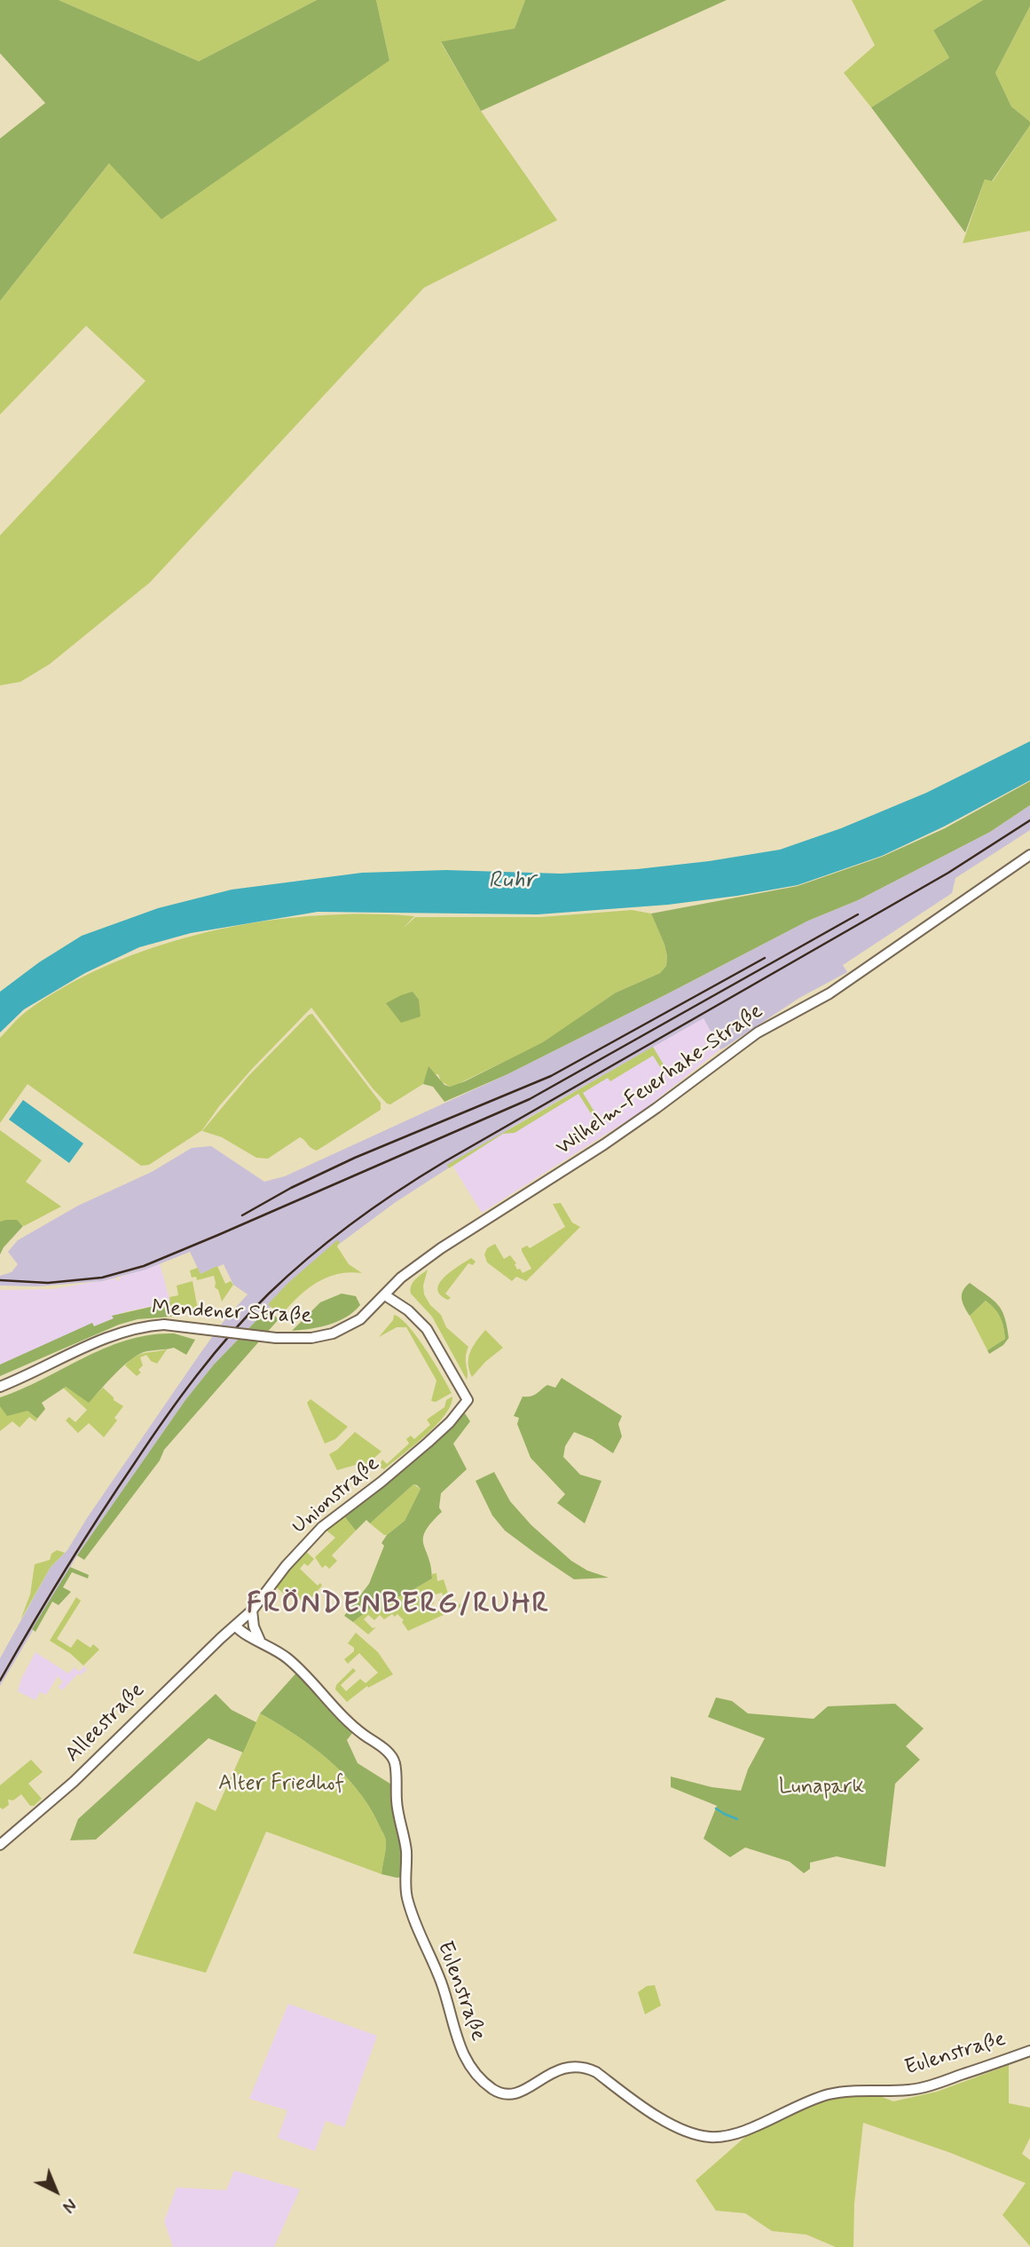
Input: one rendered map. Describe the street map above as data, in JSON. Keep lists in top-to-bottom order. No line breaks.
{"streets":{"main road":["Wilhelm-Feuerhake-Straße","Mendener Straße","Unionstraße","Alleestraße","Eulenstraße"]},"crossings":[["Wilhelm-Feuerhake-Straße","Mendener Straße"],["Wilhelm-Feuerhake-Straße","Unionstraße"],["Mendener Straße","Unionstraße"],["Unionstraße","Alleestraße"],["Unionstraße","Eulenstraße"],["Alleestraße","Eulenstraße"]],"districts":["FRÖNDENBERG/RUHR"],"water":["Ruhr"],"parks":["Alter Friedhof","Lunapark"],"north":"bottom right"}
